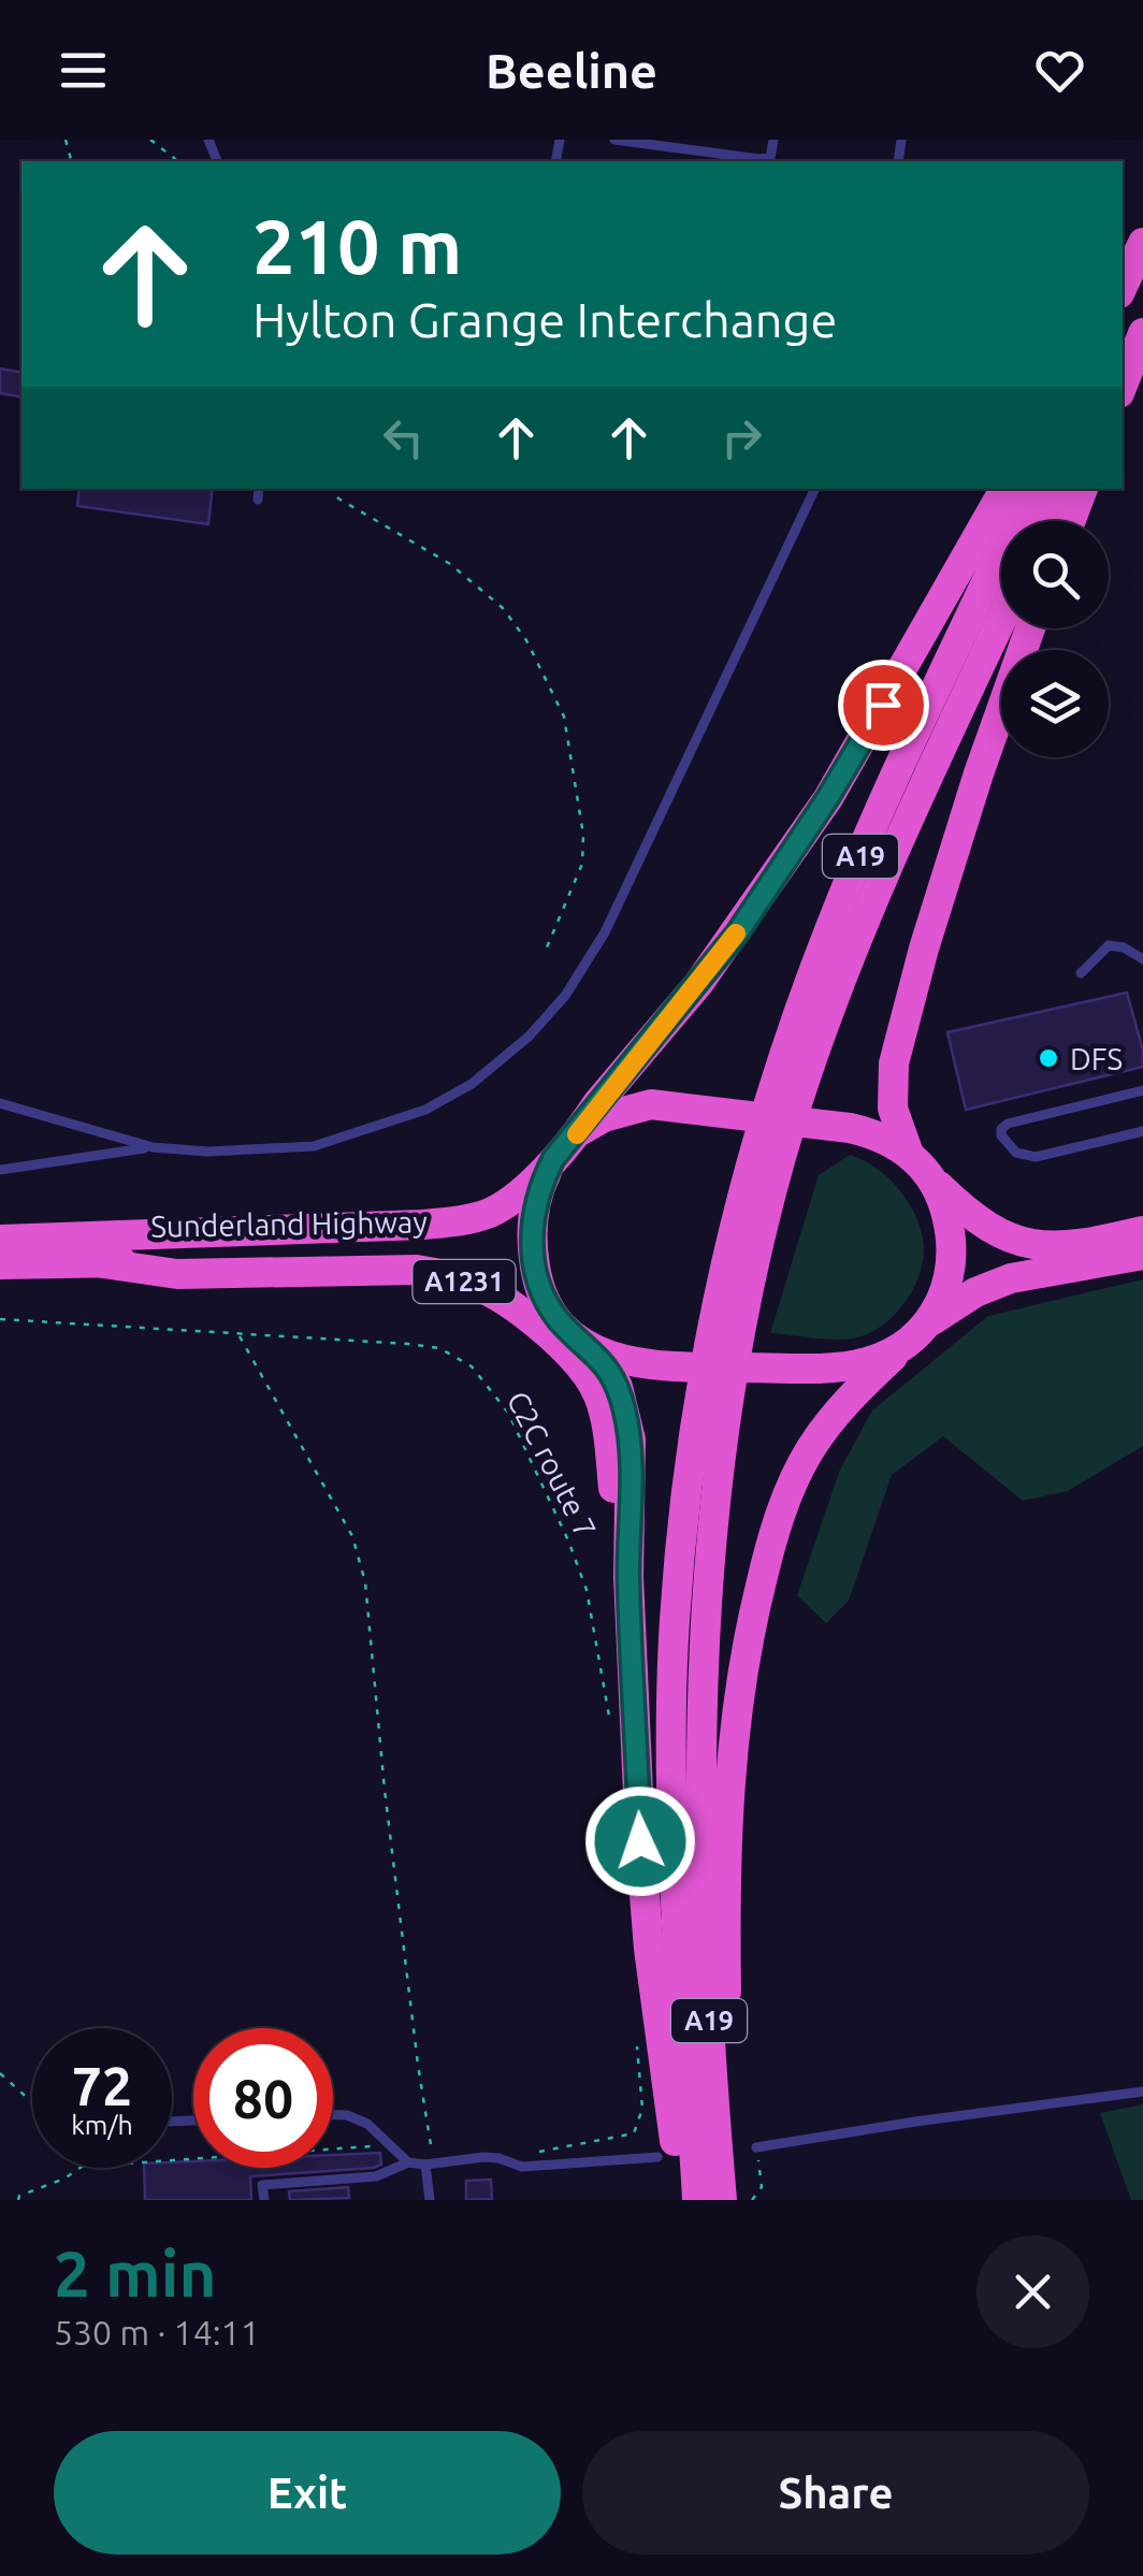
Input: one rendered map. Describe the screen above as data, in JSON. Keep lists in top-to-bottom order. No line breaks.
{"streets":{"highway":["A19","Sunderland Highway","A1231"],"path":["C2C route 7"]},"crossings":[["A19","Sunderland Highway"],["A19","A1231"],["Sunderland Highway","A1231"]],"places":["DFS"],"page":{"header":"Beeline","turn":["210 m","Hylton Grange Interchange"],"speed":"72 km/h","limit":"80","heading":["2 min","530 m · 14:11"],"buttons":["Exit","Share"]}}
